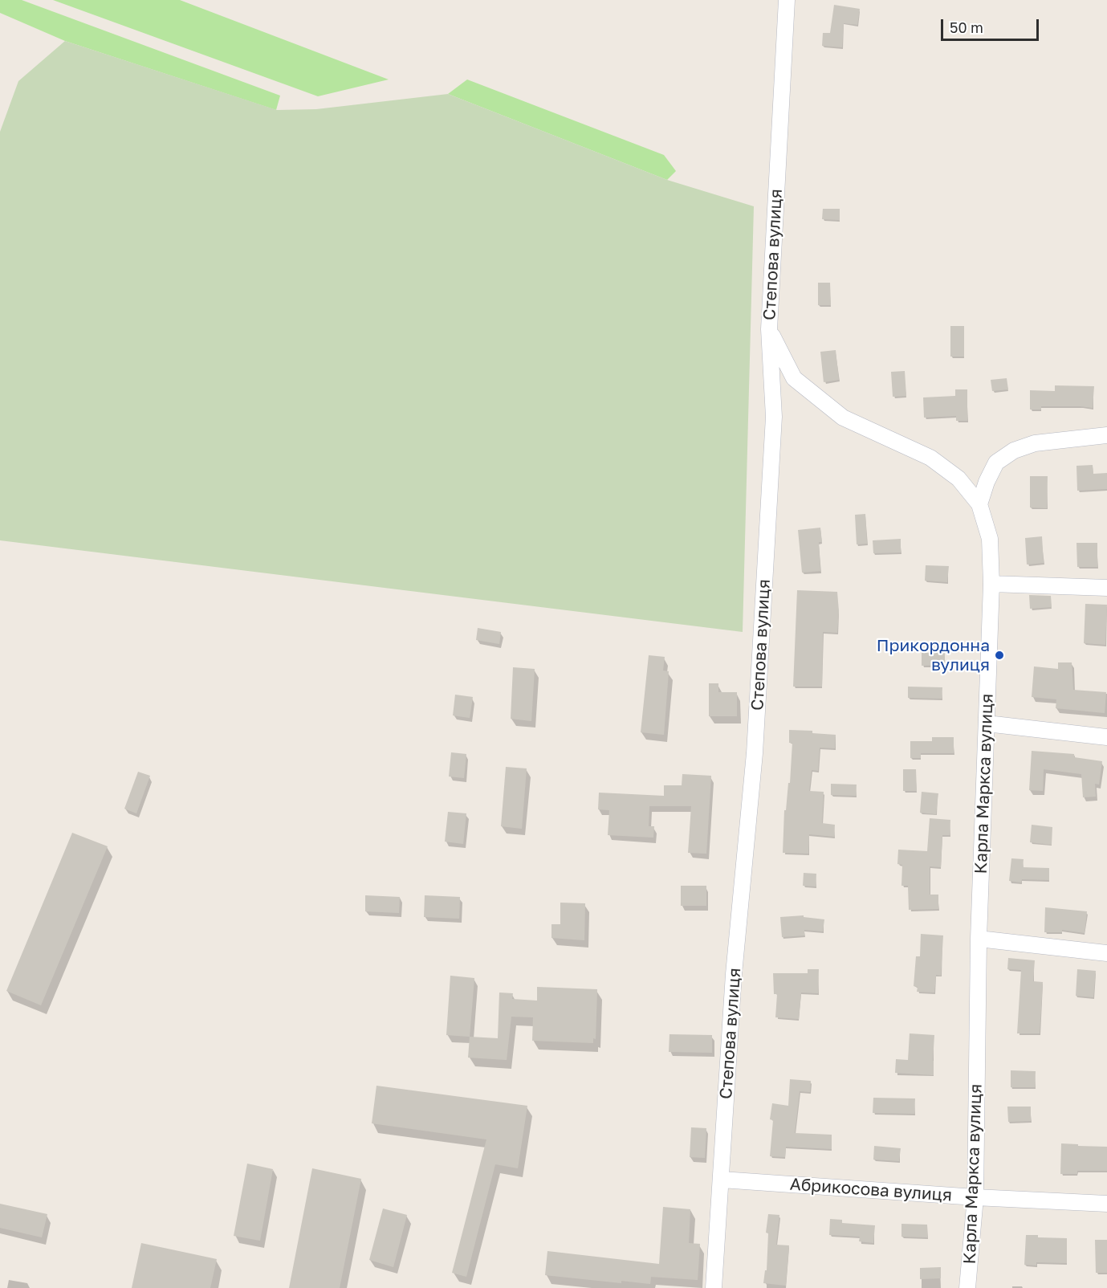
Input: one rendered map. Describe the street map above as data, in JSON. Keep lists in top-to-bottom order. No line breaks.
{"streets":{"street":["Степова вулиця","Карла Маркса вулиця","Абрикосова вулиця"]},"crossings":[["Степова вулиця","Карла Маркса вулиця"],["Степова вулиця","Абрикосова вулиця"],["Карла Маркса вулиця","Абрикосова вулиця"]],"places":["Прикордонна вулиця"],"scale_bar":"50 m"}
